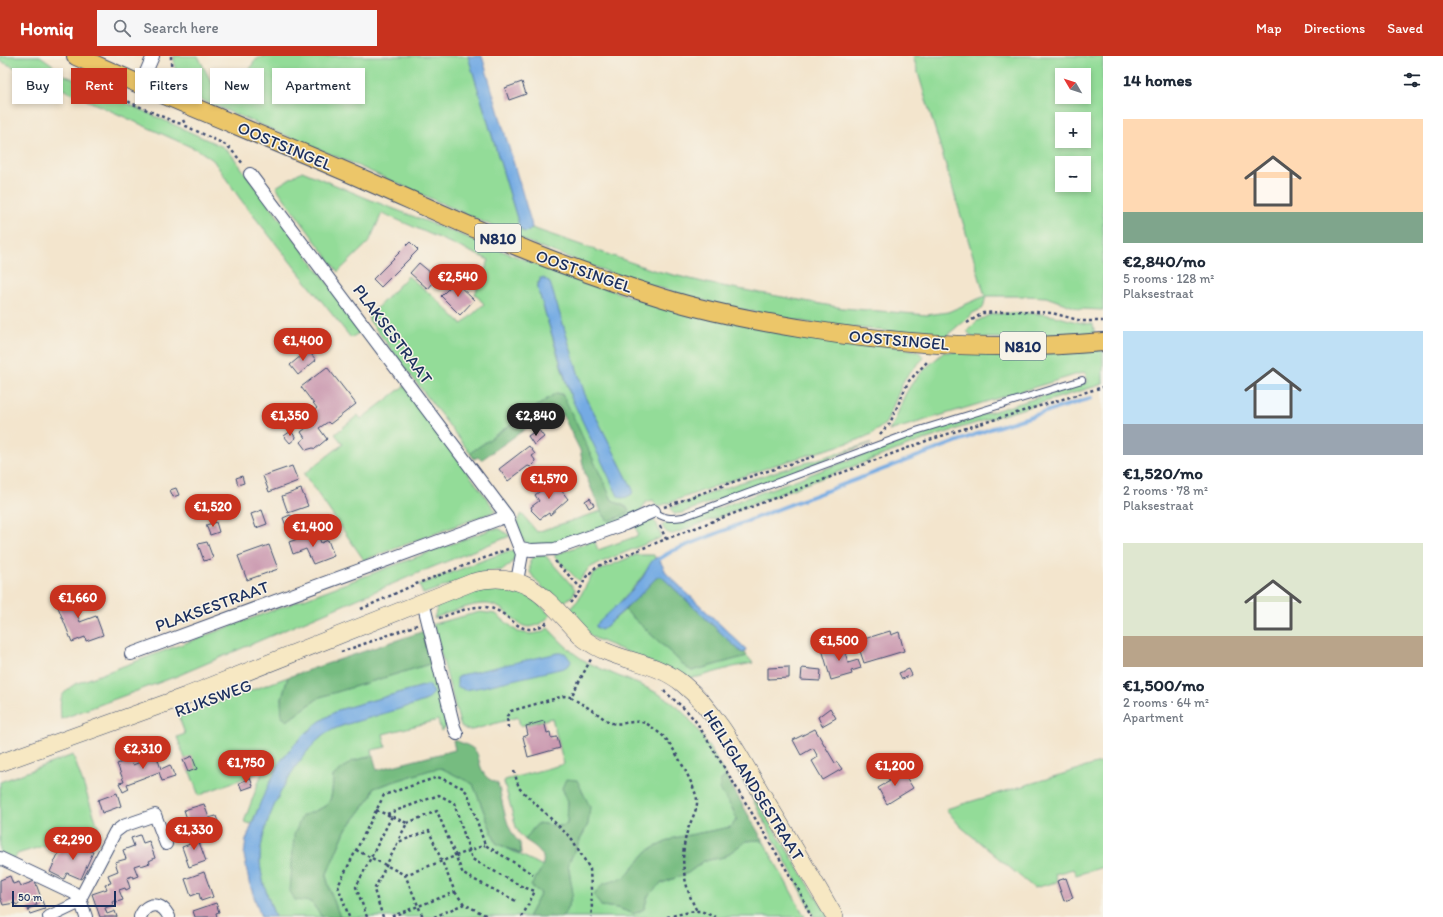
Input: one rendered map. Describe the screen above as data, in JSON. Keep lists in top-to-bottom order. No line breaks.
{"streets":{"main road":["OOSTSINGEL","N810"],"street":["PLAKSESTRAAT","RIJKSWEG","HEILIGLANDSESTRAAT"]},"crossings":[["PLAKSESTRAAT","RIJKSWEG"],["PLAKSESTRAAT","HEILIGLANDSESTRAAT"],["RIJKSWEG","HEILIGLANDSESTRAAT"]],"scale_bar":"50 m","north":"top left","page":{"header":"Homiq","search":"Search here","nav":["Map","Directions","Saved"],"heading":"14 homes","map_buttons":["+","−"],"chip":["Buy","Rent","Filters","New","Apartment"],"list":[{"name":"€2,840/mo","note":"5 rooms · 128 m² · Plaksestraat"},{"name":"€1,520/mo","note":"2 rooms · 78 m² · Plaksestraat"},{"name":"€1,500/mo","note":"2 rooms · 64 m² · Apartment"}],"price":["€2,540","€1,400","€1,350","€2,840","€1,570","€1,520","€1,400","€1,660","€1,500","€2,310","€1,750","€1,200","€1,330","€2,290"],"scale":"50 m"}}
